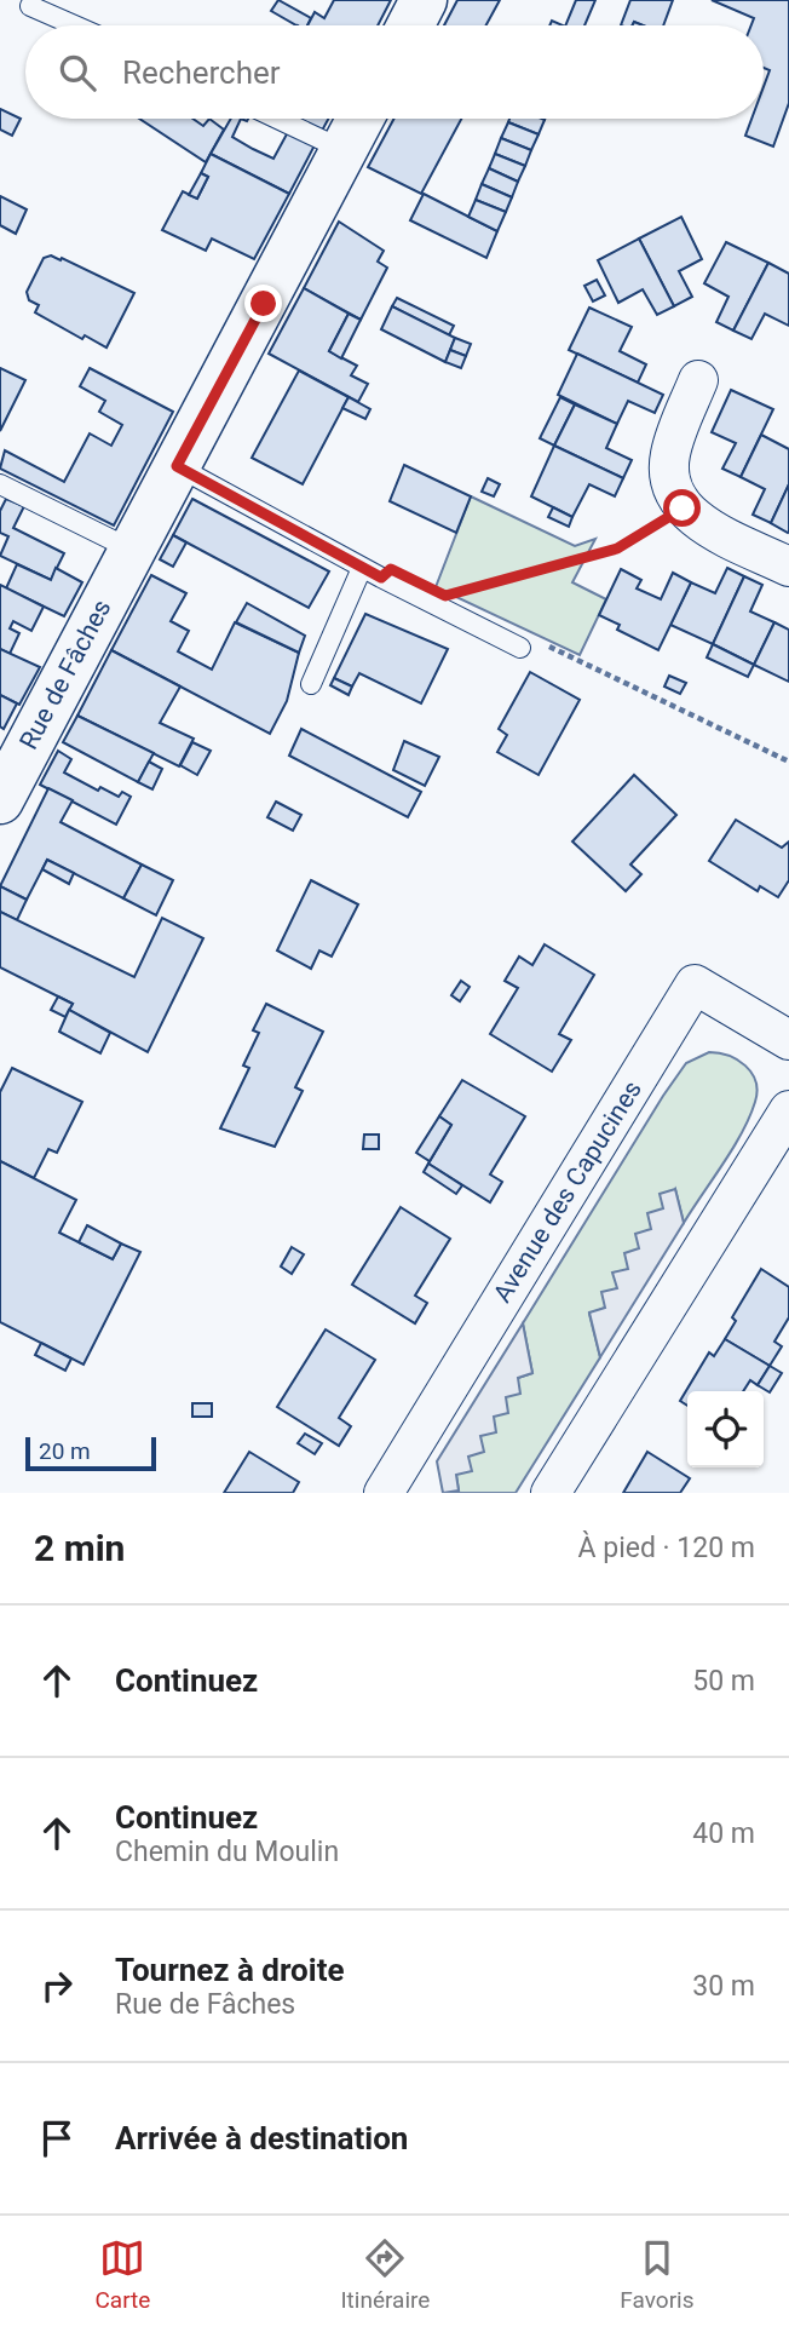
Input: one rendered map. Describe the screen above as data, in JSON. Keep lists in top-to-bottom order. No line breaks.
{"streets":{"street":["Rue de Fâches","Avenue des Capucines"]},"scale_bar":"20 m","page":{"search":"Rechercher","scale":"20 m","heading":["2 min","À pied · 120 m"],"list":[["Continuez","50 m"],["Continuez","Chemin du Moulin","40 m"],["Tournez à droite","Rue de Fâches","30 m"],"Arrivée à destination"],"nav":["Carte","Itinéraire","Favoris"]}}
